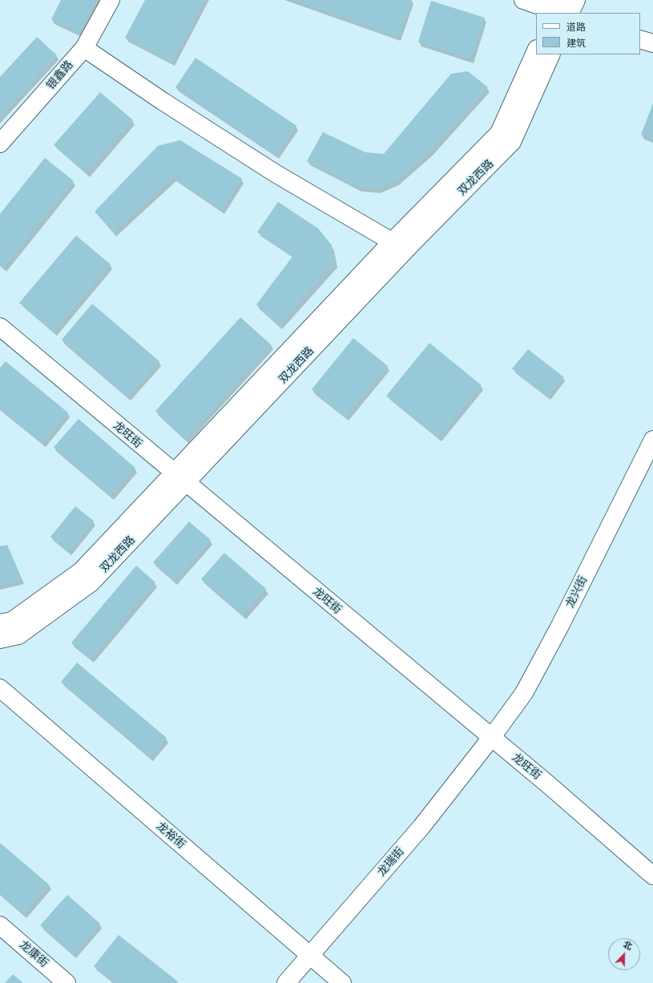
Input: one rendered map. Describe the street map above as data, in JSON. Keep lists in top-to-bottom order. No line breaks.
{"streets":{"street":["银鑫路","双龙西路","龙旺街","龙兴街","龙裕街","龙瑞街","龙康街"]},"crossings":[["双龙西路","龙旺街"],["龙旺街","龙兴街"],["龙旺街","龙瑞街"],["龙兴街","龙瑞街"],["龙裕街","龙瑞街"]],"legend":["道路","建筑"],"north":"top"}
